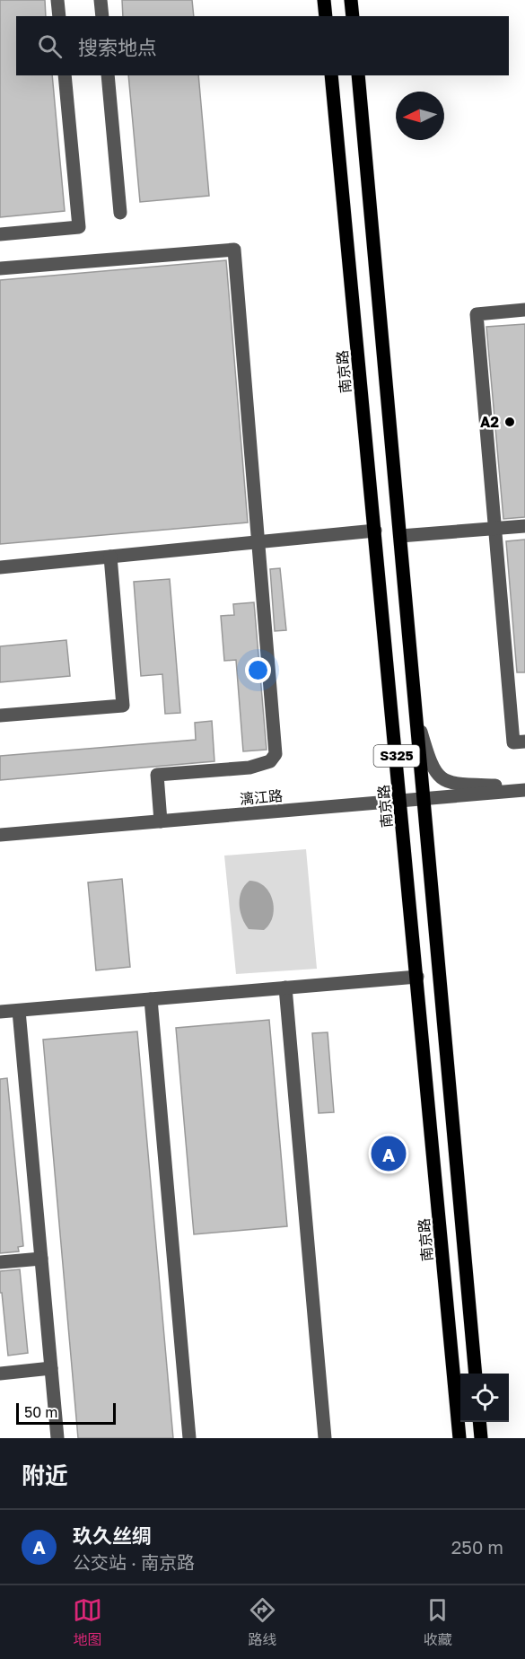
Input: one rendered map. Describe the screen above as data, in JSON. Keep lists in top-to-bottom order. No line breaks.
{"streets":{"main road":["南京路","S325"],"street":["漓江路"]},"crossings":[["南京路","漓江路"],["S325","漓江路"]],"places":["A2"],"scale_bar":"50 m","north":"left","page":{"search":"搜索地点","pins":"A","scale":"50 m","heading":"附近","list":[{"mark":"A","name":"玖久丝绸","note":"公交站 · 南京路","value":"250 m"}],"nav":["地图","路线","收藏"]}}
